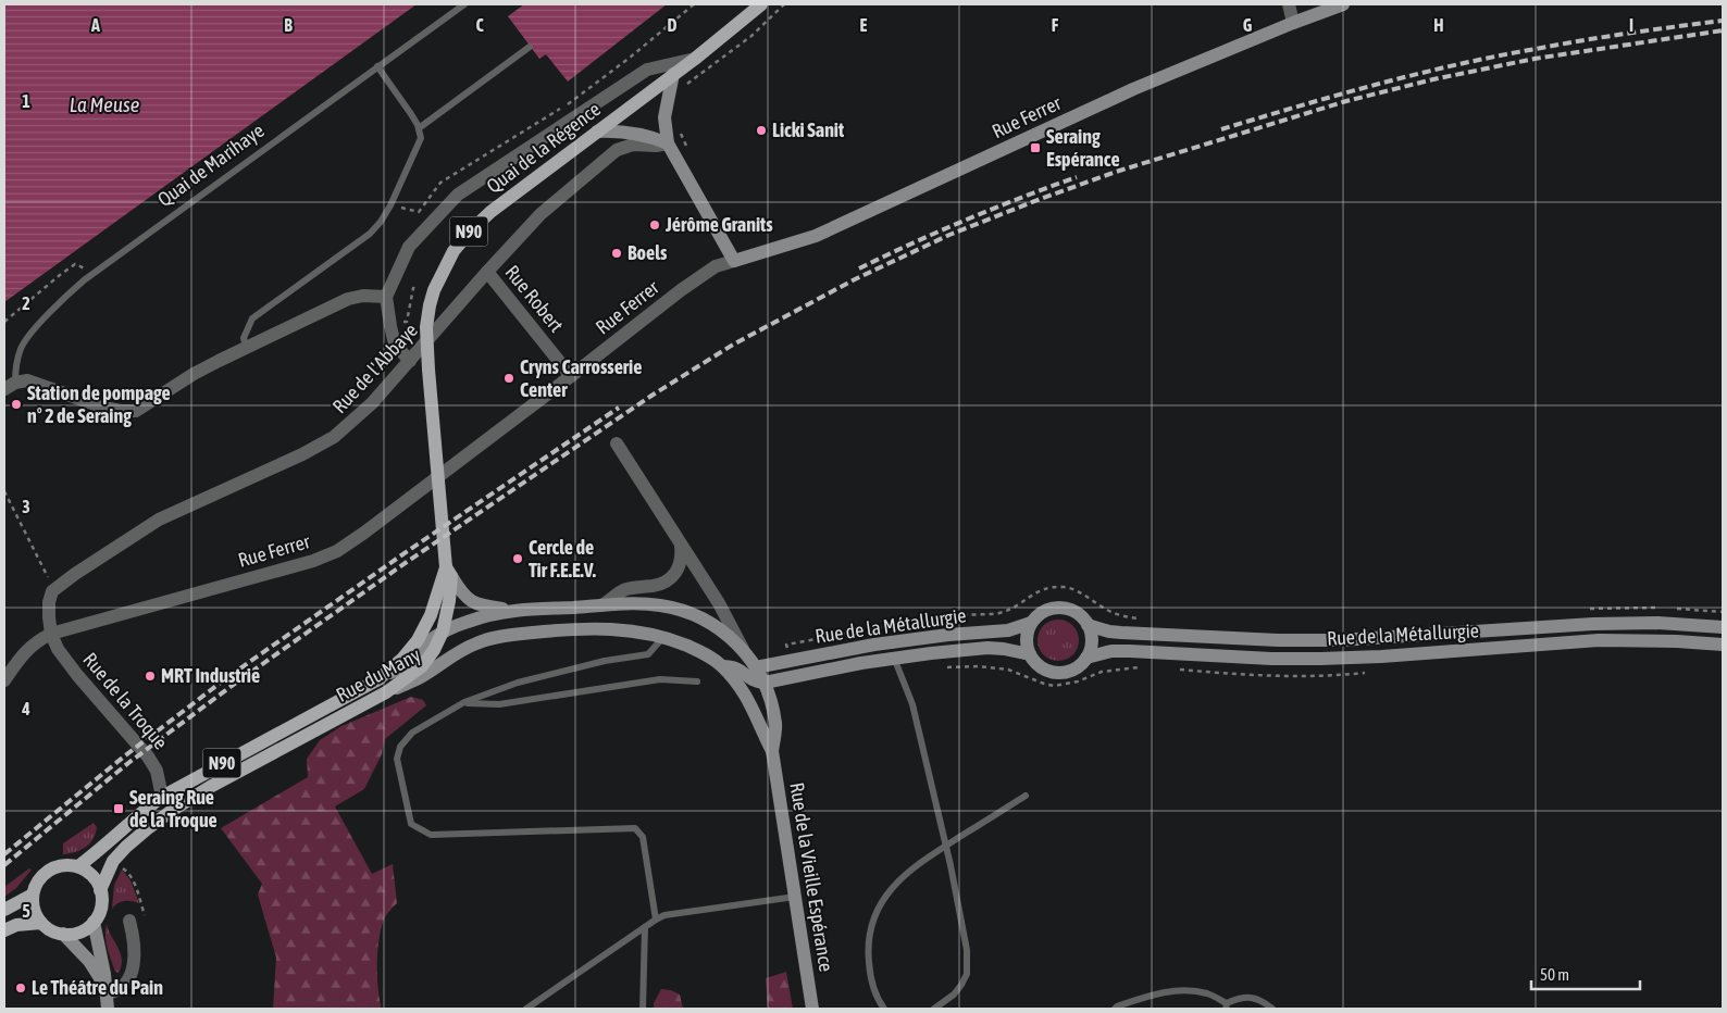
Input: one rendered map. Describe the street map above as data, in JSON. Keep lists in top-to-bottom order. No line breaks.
{"streets":{"main road":["Quai de la Régence","N90","Rue du Many"],"street":["Rue Ferrer","Quai de Marihaye","Rue Robert","Rue de l'Abbaye","Rue de la Métallurgie","Rue de la Troque","Rue de la Vieille Espérance"]},"crossings":[["Rue Ferrer","Rue Robert"],["Rue Ferrer","Rue de la Troque"],["Quai de la Régence","N90"],["N90","Rue du Many"],["Rue Robert","Rue de l'Abbaye"],["Rue de la Métallurgie","Rue de la Vieille Espérance"],["Rue du Many","Rue de la Troque"],["Rue du Many","Rue de la Vieille Espérance"]],"water":["La Meuse"],"places":{"other":["Licki Sanit","Jérôme Granits","Boels","Cryns Carrosserie Center","Station de pompage n° 2 de Seraing","Cercle de Tir F.E.E.V.","MRT Industrie","Le Théâtre du Pain"],"transit":["Seraing Espérance","Seraing Rue de la Troque"]},"scale_bar":"50 m","grid":{"columns":["A","B","C","D","E","F","G","H","I"],"rows":["1","2","3","4","5"]}}
